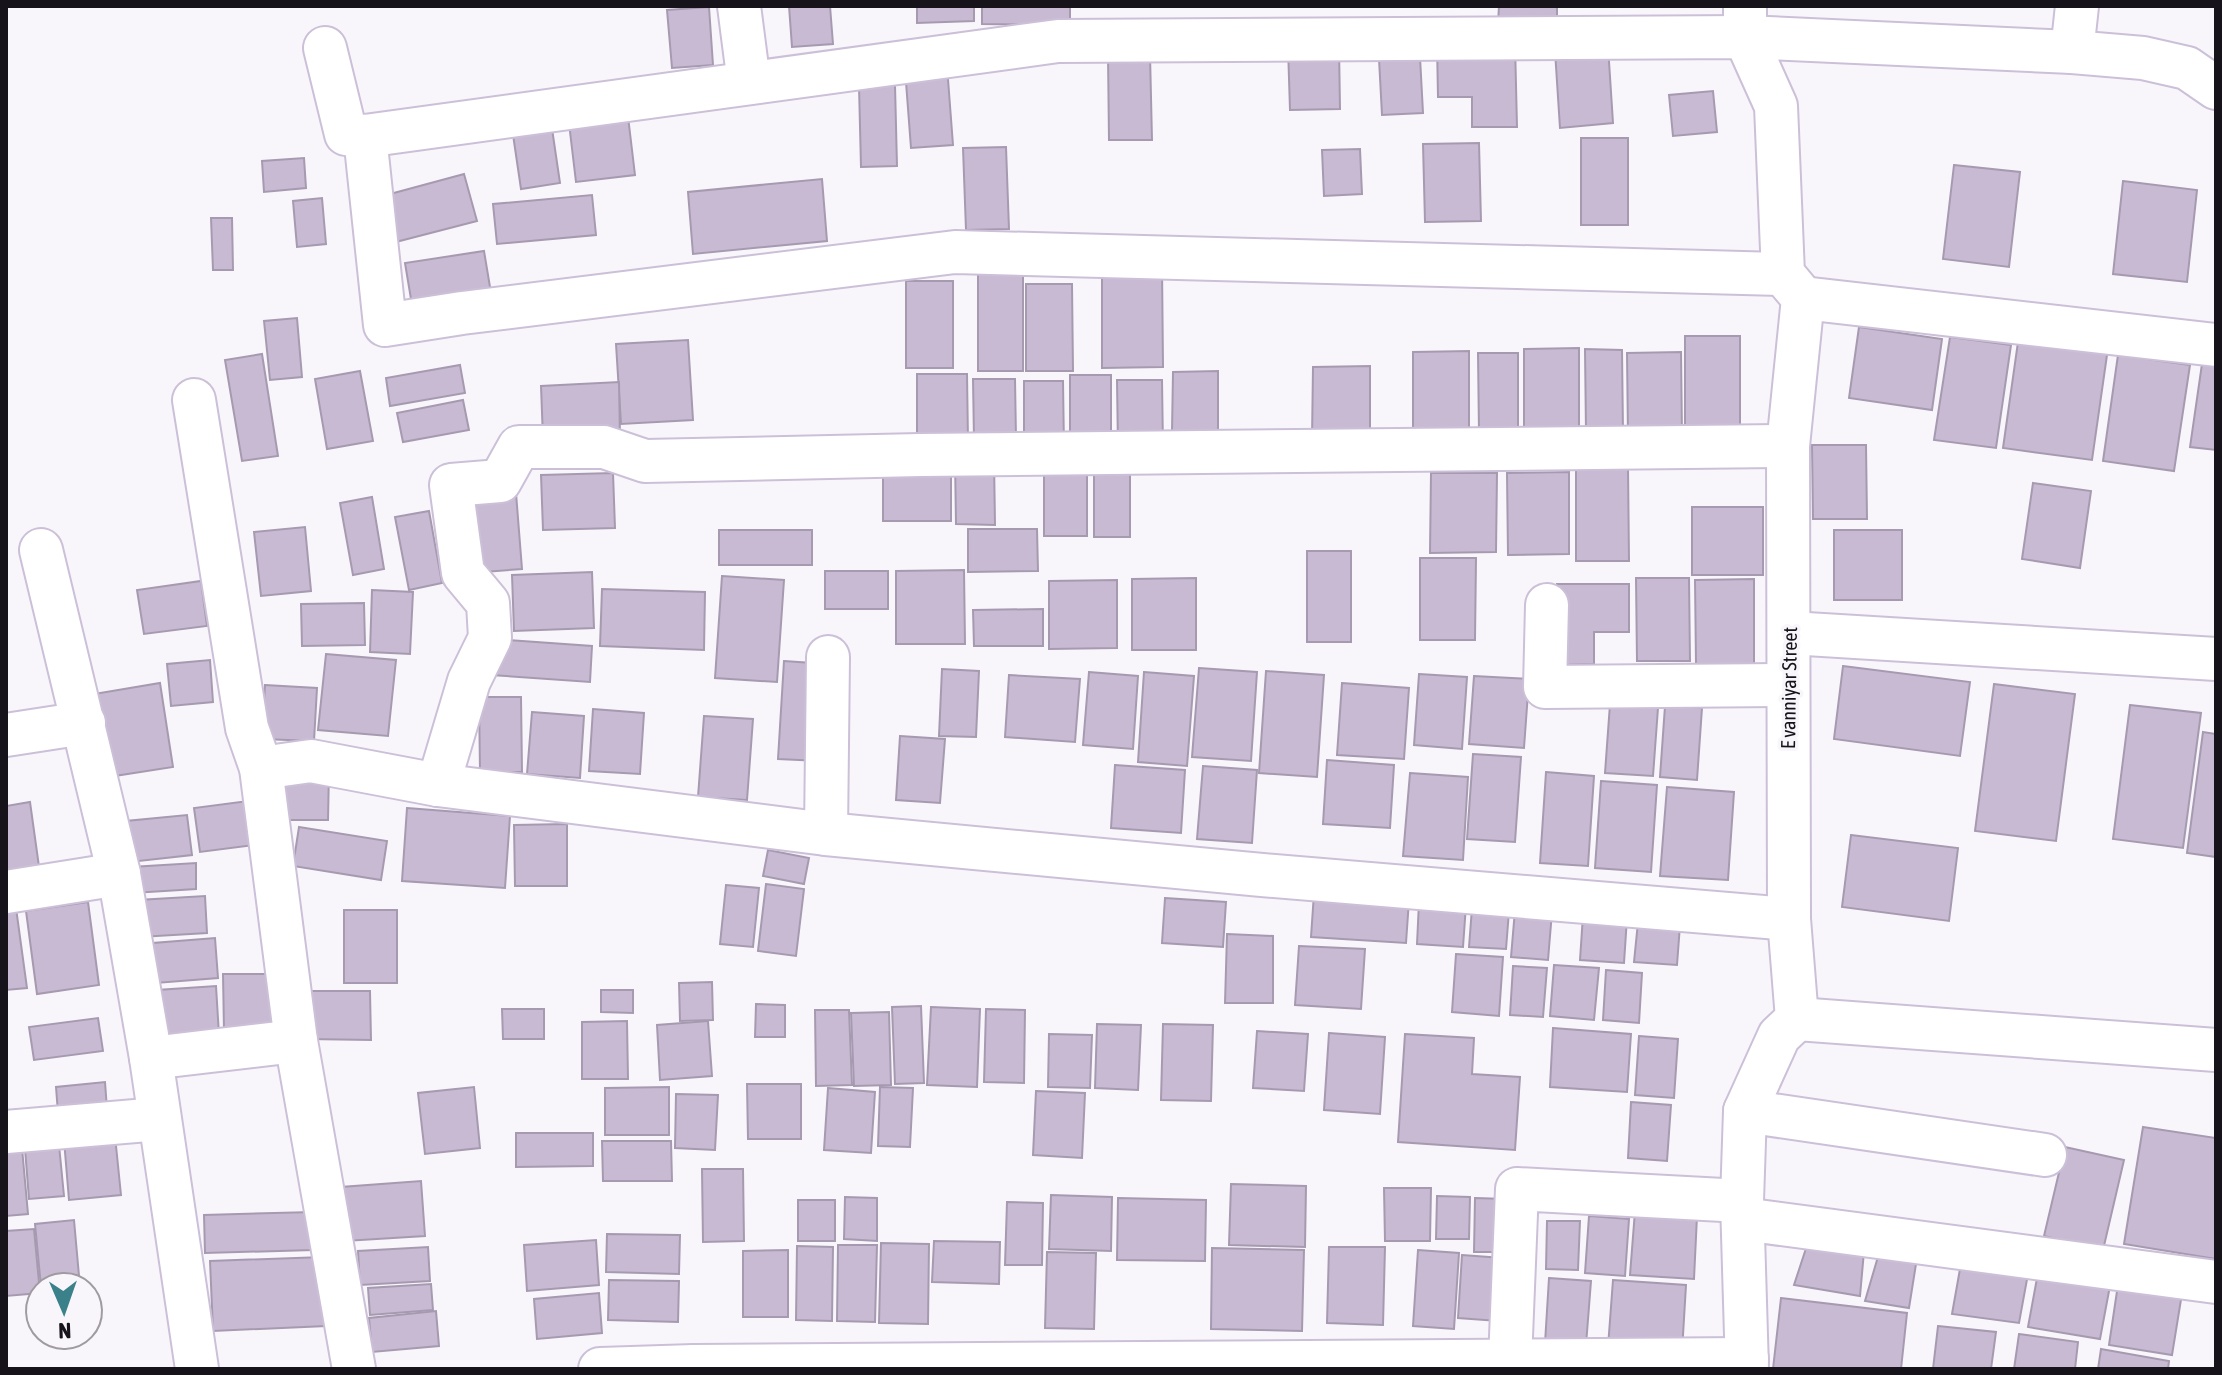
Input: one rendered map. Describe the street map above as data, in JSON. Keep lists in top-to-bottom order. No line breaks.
{"streets":{"street":["E vanniyar Street"]},"north":"bottom"}
